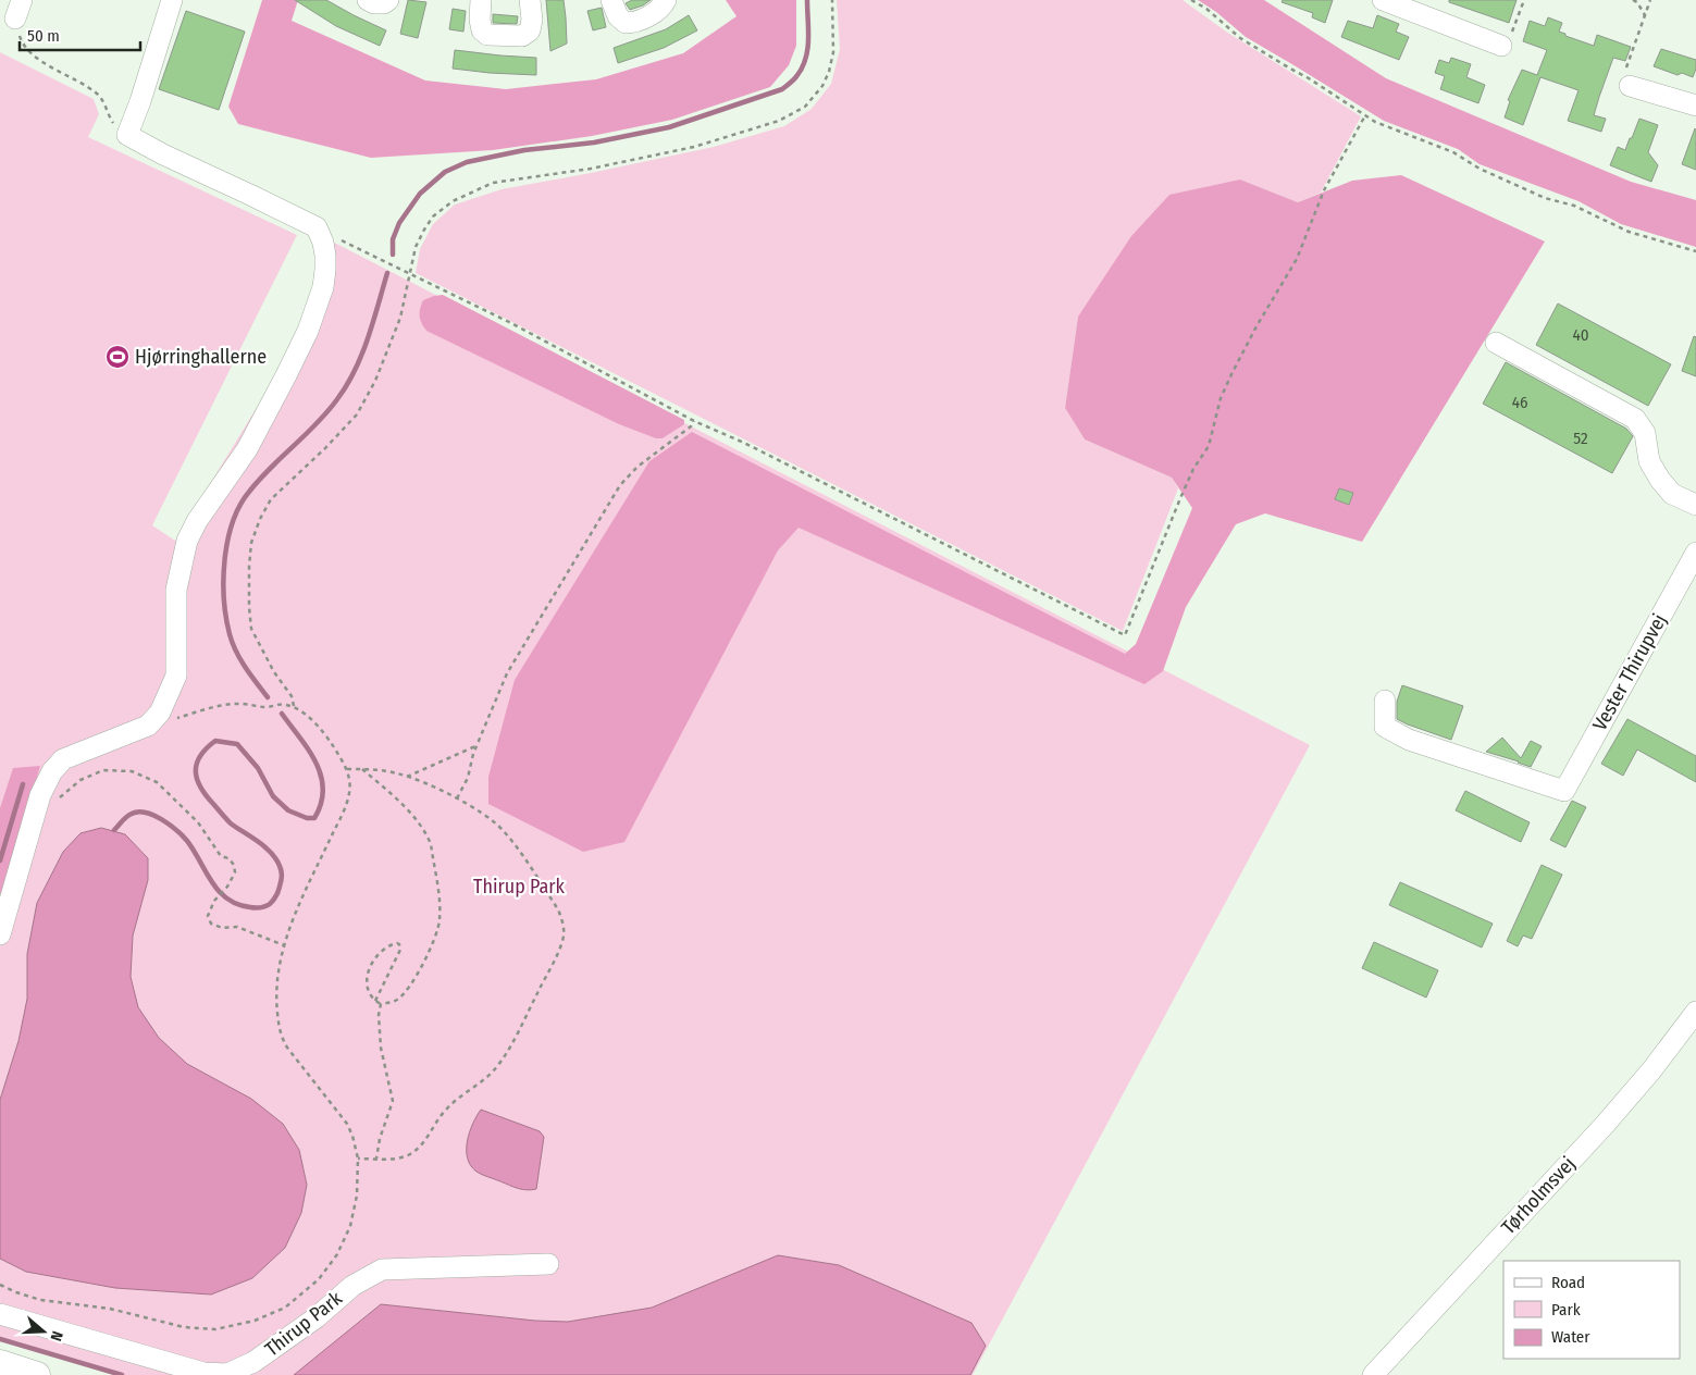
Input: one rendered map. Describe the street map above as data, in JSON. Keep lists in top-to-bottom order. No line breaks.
{"streets":{"street":["Vester Thirupvej","Tørholmsvej","Thirup Park"]},"parks":["Thirup Park"],"places":{"sports":["Hjørringhallerne"]},"house_numbers":["40","46","52"],"legend":["Road","Park","Water"],"scale_bar":"50 m","north":"right"}
